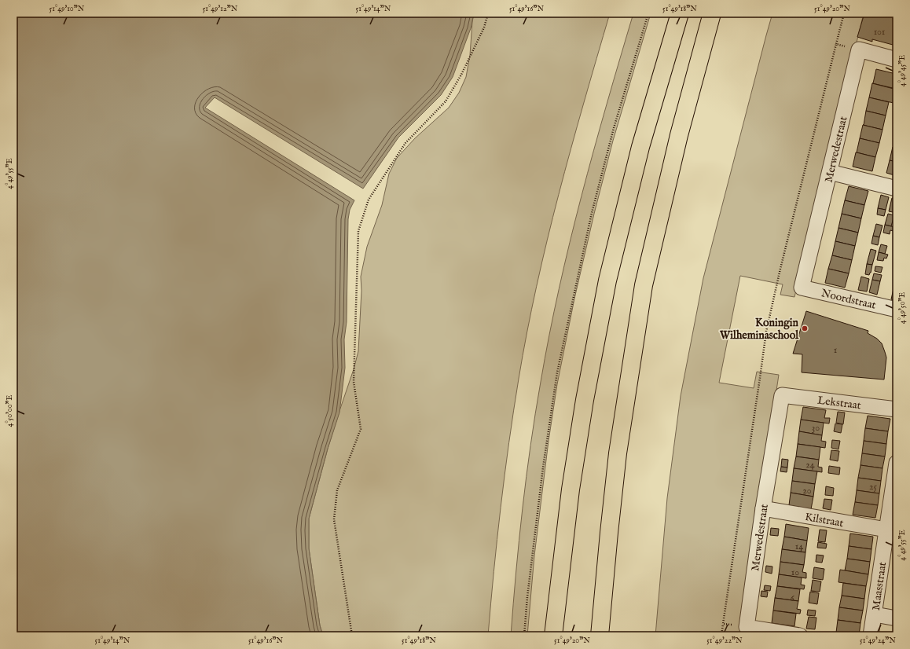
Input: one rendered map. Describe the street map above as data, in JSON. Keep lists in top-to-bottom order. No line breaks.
{"streets":{"street":["Merwedestraat","Noordstraat","Lekstraat","Kilstraat","Maasstraat"]},"crossings":[["Merwedestraat","Noordstraat"],["Merwedestraat","Lekstraat"],["Merwedestraat","Kilstraat"],["Kilstraat","Maasstraat"]],"places":["Koningin Wilheminaschool"],"house_numbers":["101","1","30","24","25","20","14","10","6"],"coordinates":["51°49'10\"N","51°49'12\"N","51°49'14\"N","51°49'16\"N","51°49'18\"N","51°49'20\"N","4°49'45\"E","4°49'55\"E","4°49'50\"E","4°50'00\"E","51°49'22\"N","51°49'24\"N"]}
